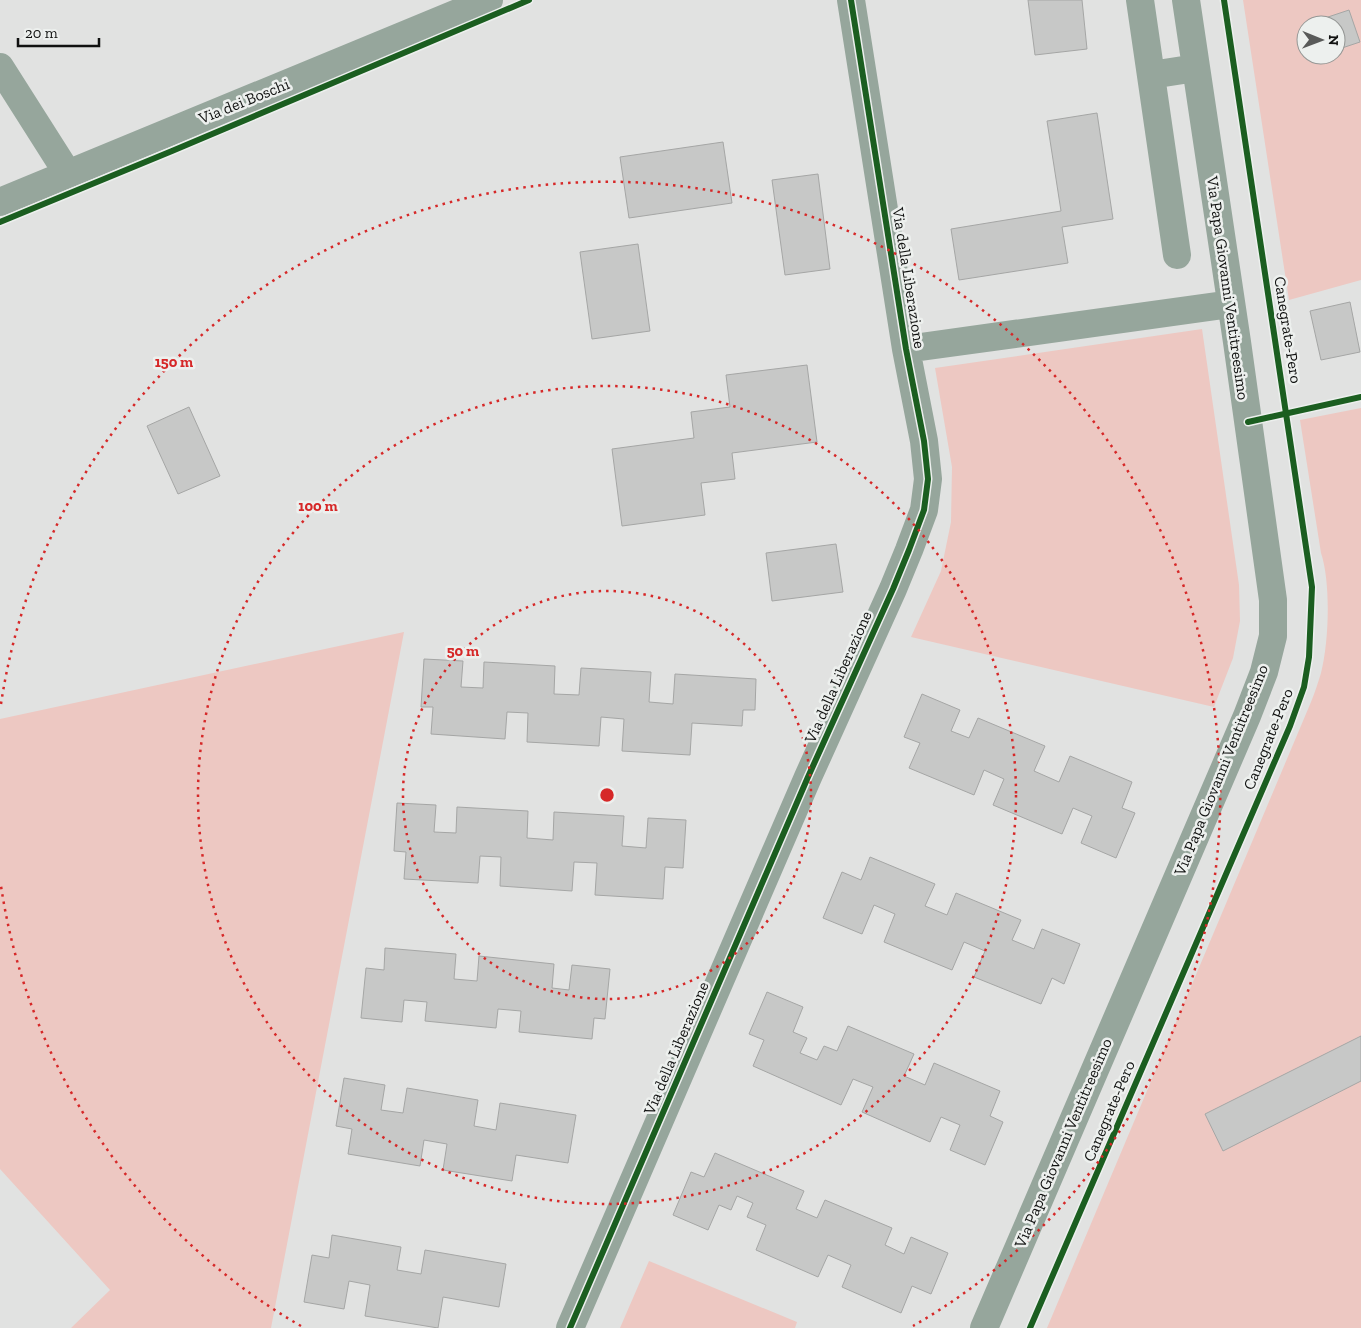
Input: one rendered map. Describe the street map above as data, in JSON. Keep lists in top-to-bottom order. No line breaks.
{"streets":{"street":["Via dei Boschi","Via della Liberazione","Via Papa Giovanni Ventitreesimo"],"cycle path":["Canegrate-Pero"]},"crossings":[["Via della Liberazione","Via Papa Giovanni Ventitreesimo"]],"scale_bar":"20 m","north":"right","rings":["150 m","100 m","50 m"]}
